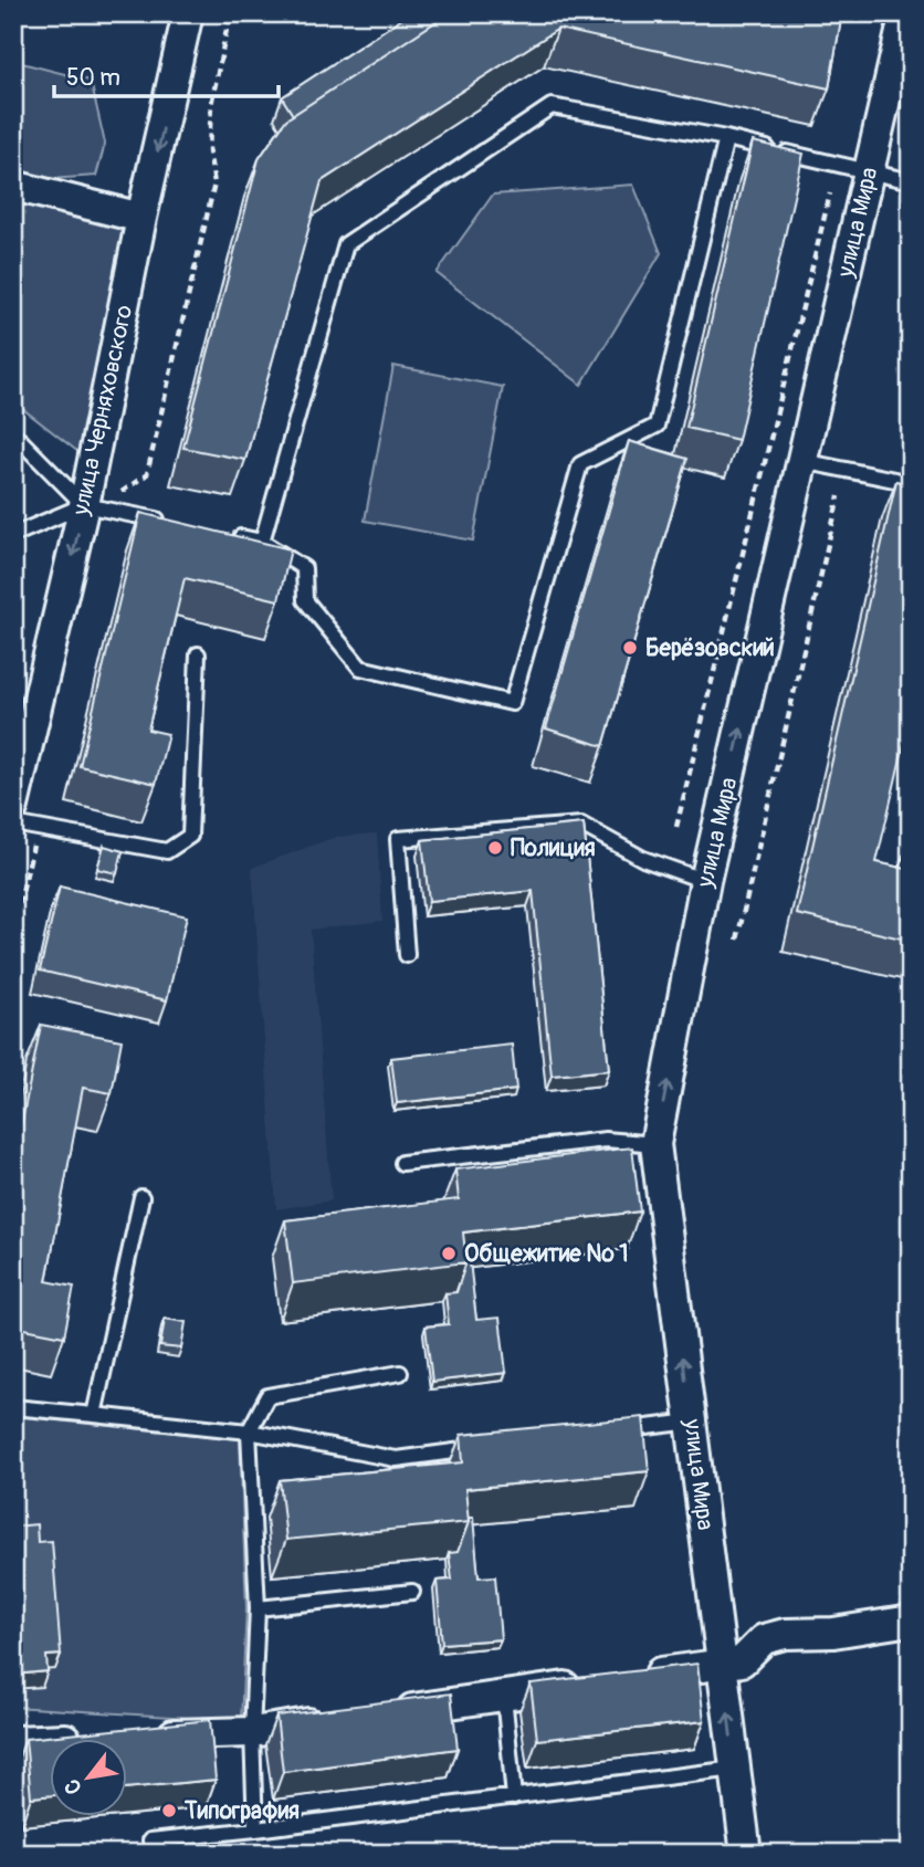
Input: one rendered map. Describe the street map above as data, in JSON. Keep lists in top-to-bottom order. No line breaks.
{"streets":{"street":["улица Мира","улица Черняховского"]},"one_way":["улица Мира","улица Черняховского"],"places":["Берёзовский","Полиция","Общежитие № 1","Типография"],"scale_bar":"50 m","north":"bottom left"}
